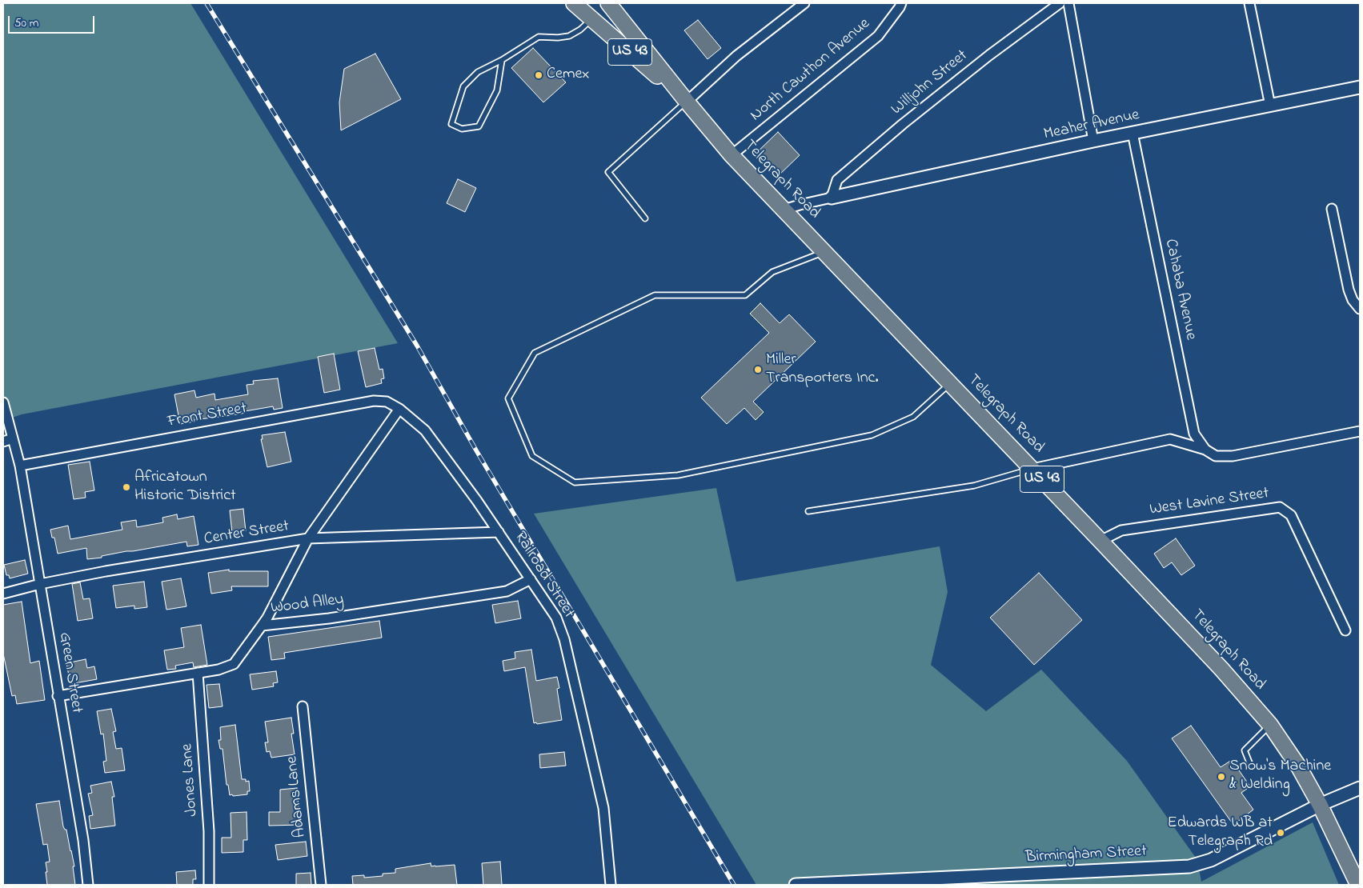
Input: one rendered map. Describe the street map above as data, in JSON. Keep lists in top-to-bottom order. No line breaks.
{"streets":{"main road":["US 43","Telegraph Road"],"street":["North Cawthon Avenue","Willjohn Street","Meaher Avenue","Cahaba Avenue","Front Street","West Lavine Street","Center Street","Railroad Street","Wood Alley","Green Street","Jones Lane","Adams Lane","Birmingham Street"]},"crossings":[["North Cawthon Avenue","Telegraph Road"],["Willjohn Street","Meaher Avenue"],["Meaher Avenue","Cahaba Avenue"],["Telegraph Road","West Lavine Street"],["Telegraph Road","Birmingham Street"],["Front Street","Railroad Street"],["Front Street","Green Street"],["Center Street","Railroad Street"],["Center Street","Green Street"],["Railroad Street","Wood Alley"],["Wood Alley","Green Street"],["Wood Alley","Jones Lane"]],"places":["Cemex","Miller Transporters Inc.","Africatown Historic District","Snow's Machine & Welding","Edwards WB at Telegraph Rd"],"scale_bar":"50 m"}
